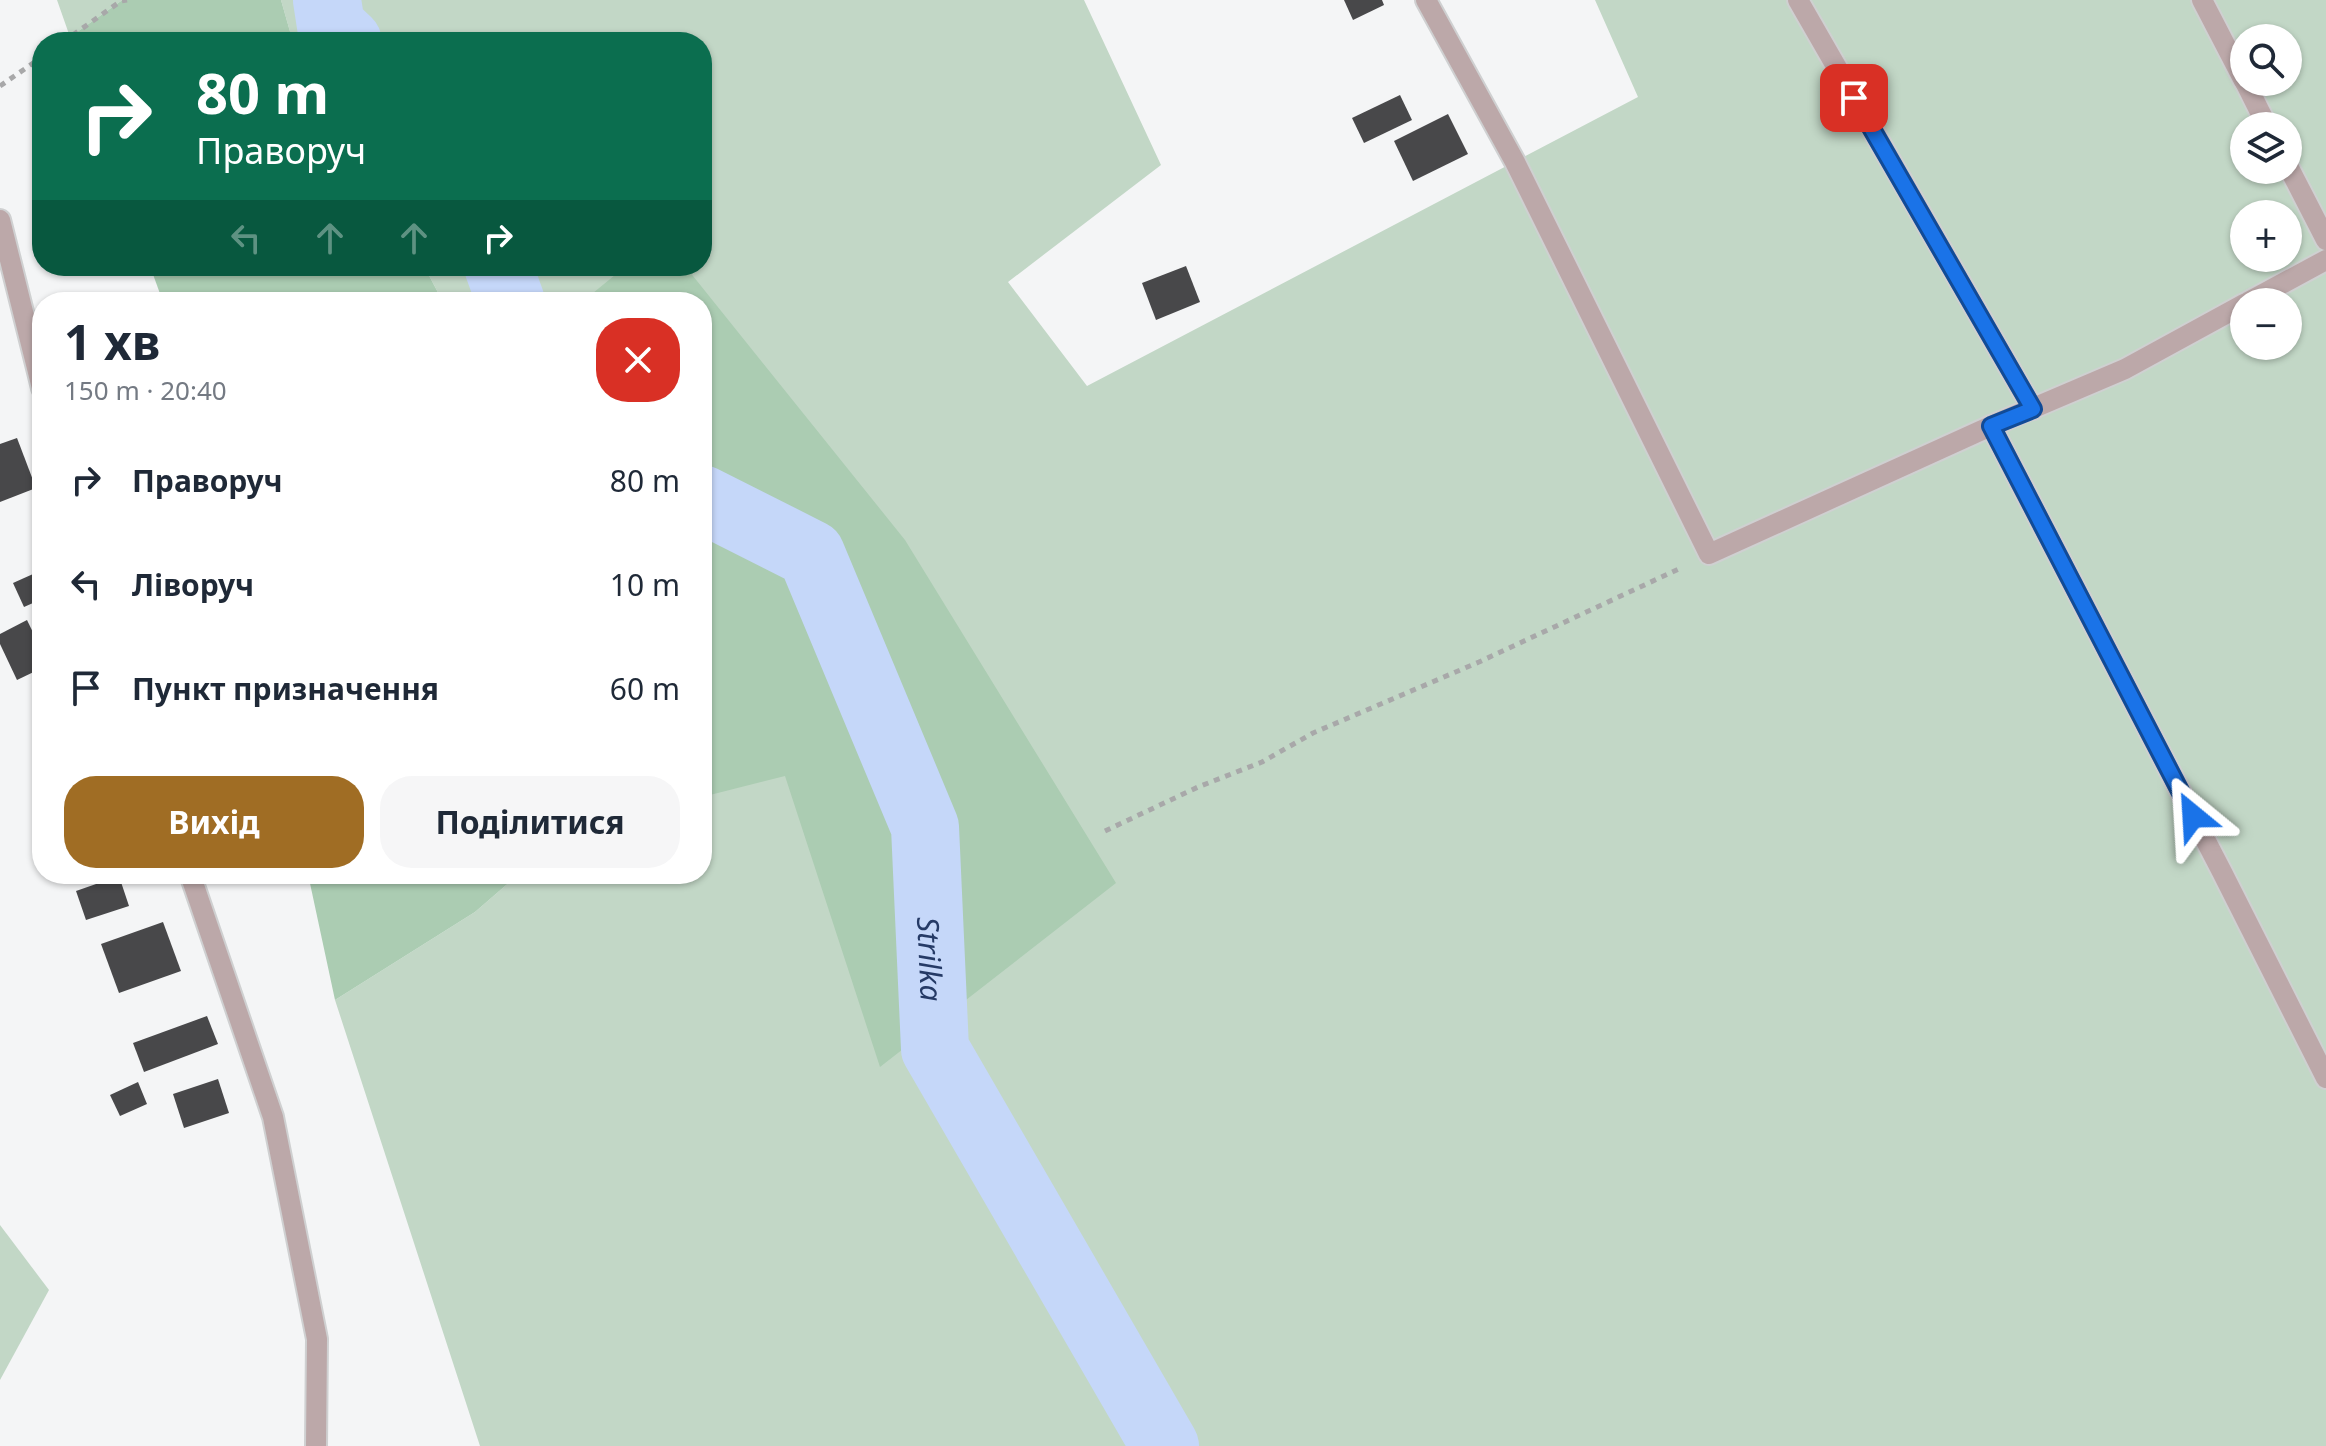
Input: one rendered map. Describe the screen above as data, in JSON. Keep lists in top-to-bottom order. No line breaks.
{"water":["Strilka"],"page":{"map_buttons":["+","−"],"turn":["80 m","Праворуч"],"heading":["1 хв","150 m · 20:40"],"list":[{"name":"Праворуч","value":"80 m"},{"name":"Ліворуч","value":"10 m"},{"name":"Пункт призначення","value":"60 m"}],"buttons":["Вихід","Поділитися"]}}
